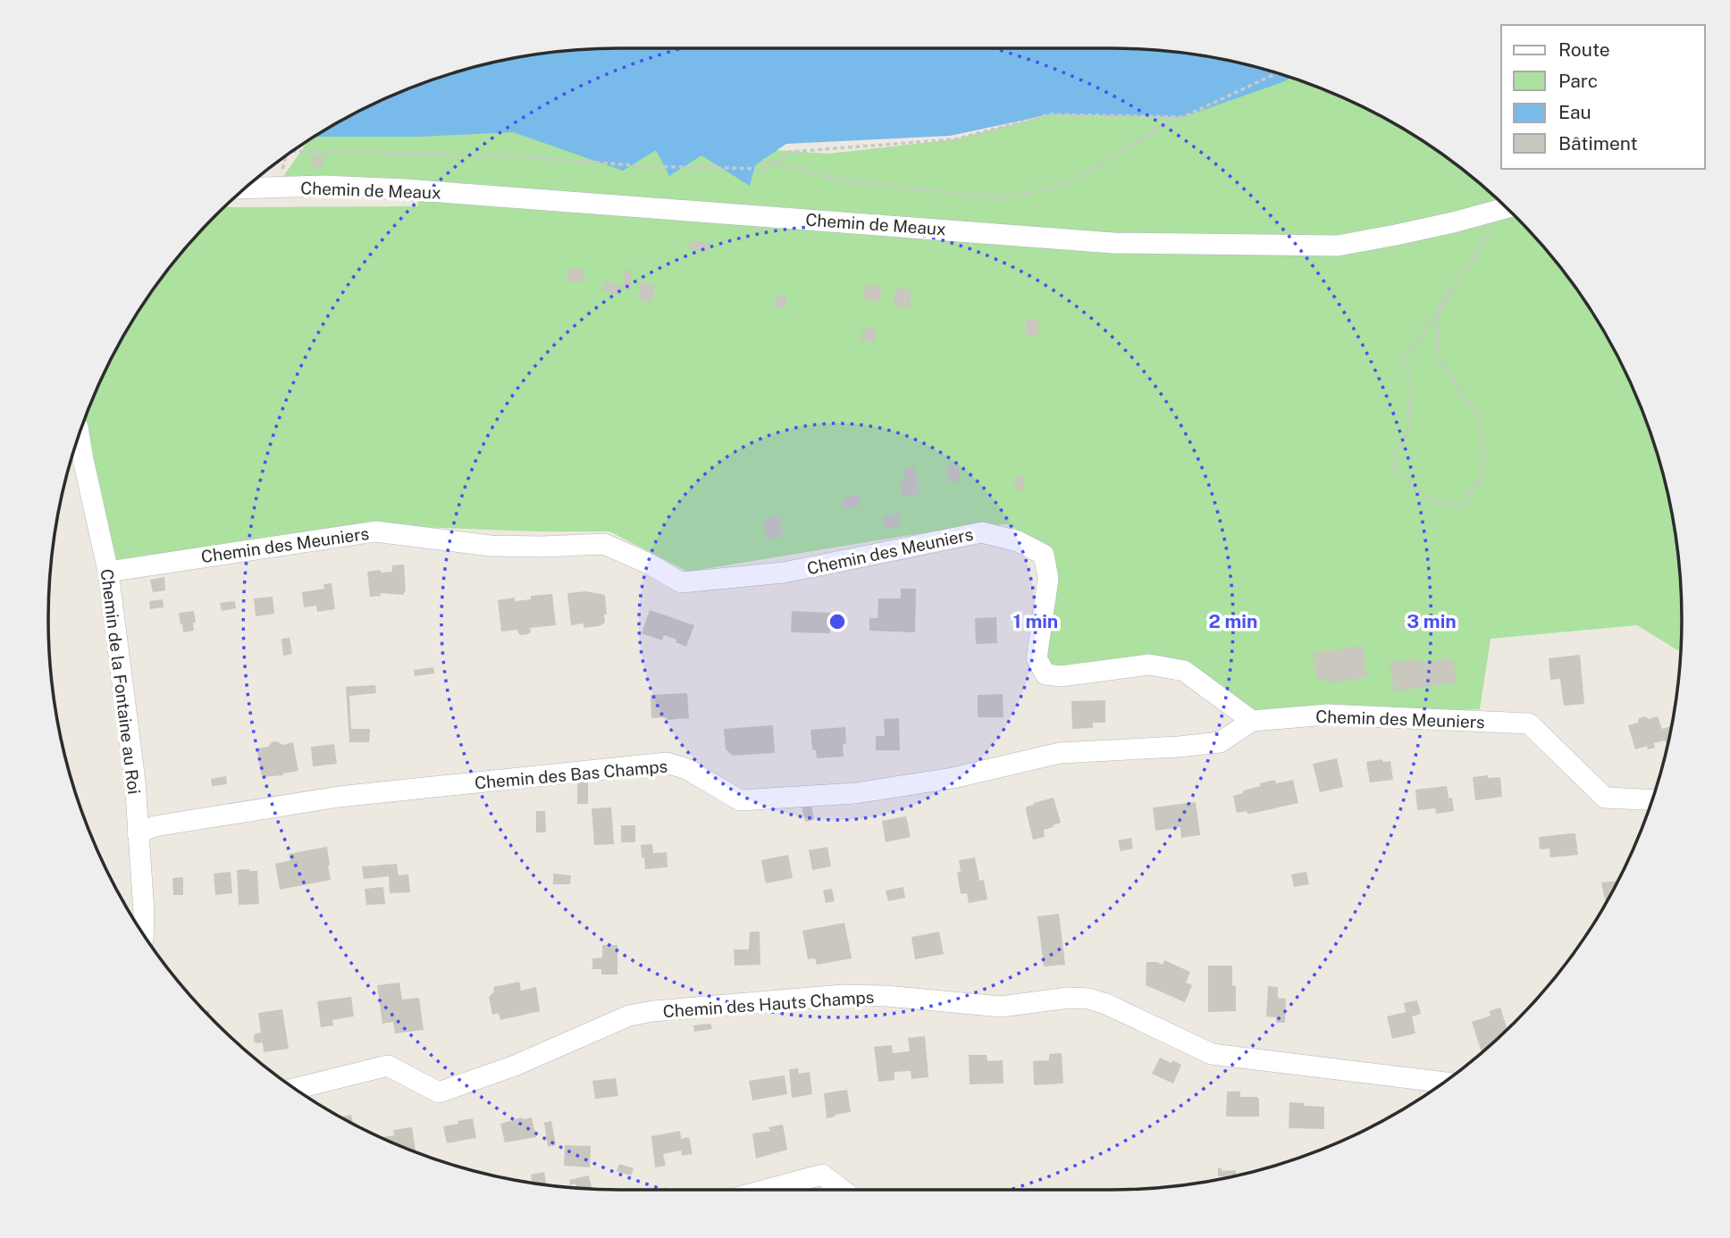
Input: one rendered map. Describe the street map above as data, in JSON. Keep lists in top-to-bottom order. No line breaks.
{"streets":{"street":["Chemin de Meaux","Chemin des Meuniers","Chemin de la Fontaine au Roi","Chemin des Bas Champs","Chemin des Hauts Champs"]},"crossings":[["Chemin des Meuniers","Chemin de la Fontaine au Roi"],["Chemin des Meuniers","Chemin des Bas Champs"],["Chemin de la Fontaine au Roi","Chemin des Bas Champs"]],"legend":["Route","Parc","Eau","Bâtiment"],"rings":["1 min","2 min","3 min"]}
